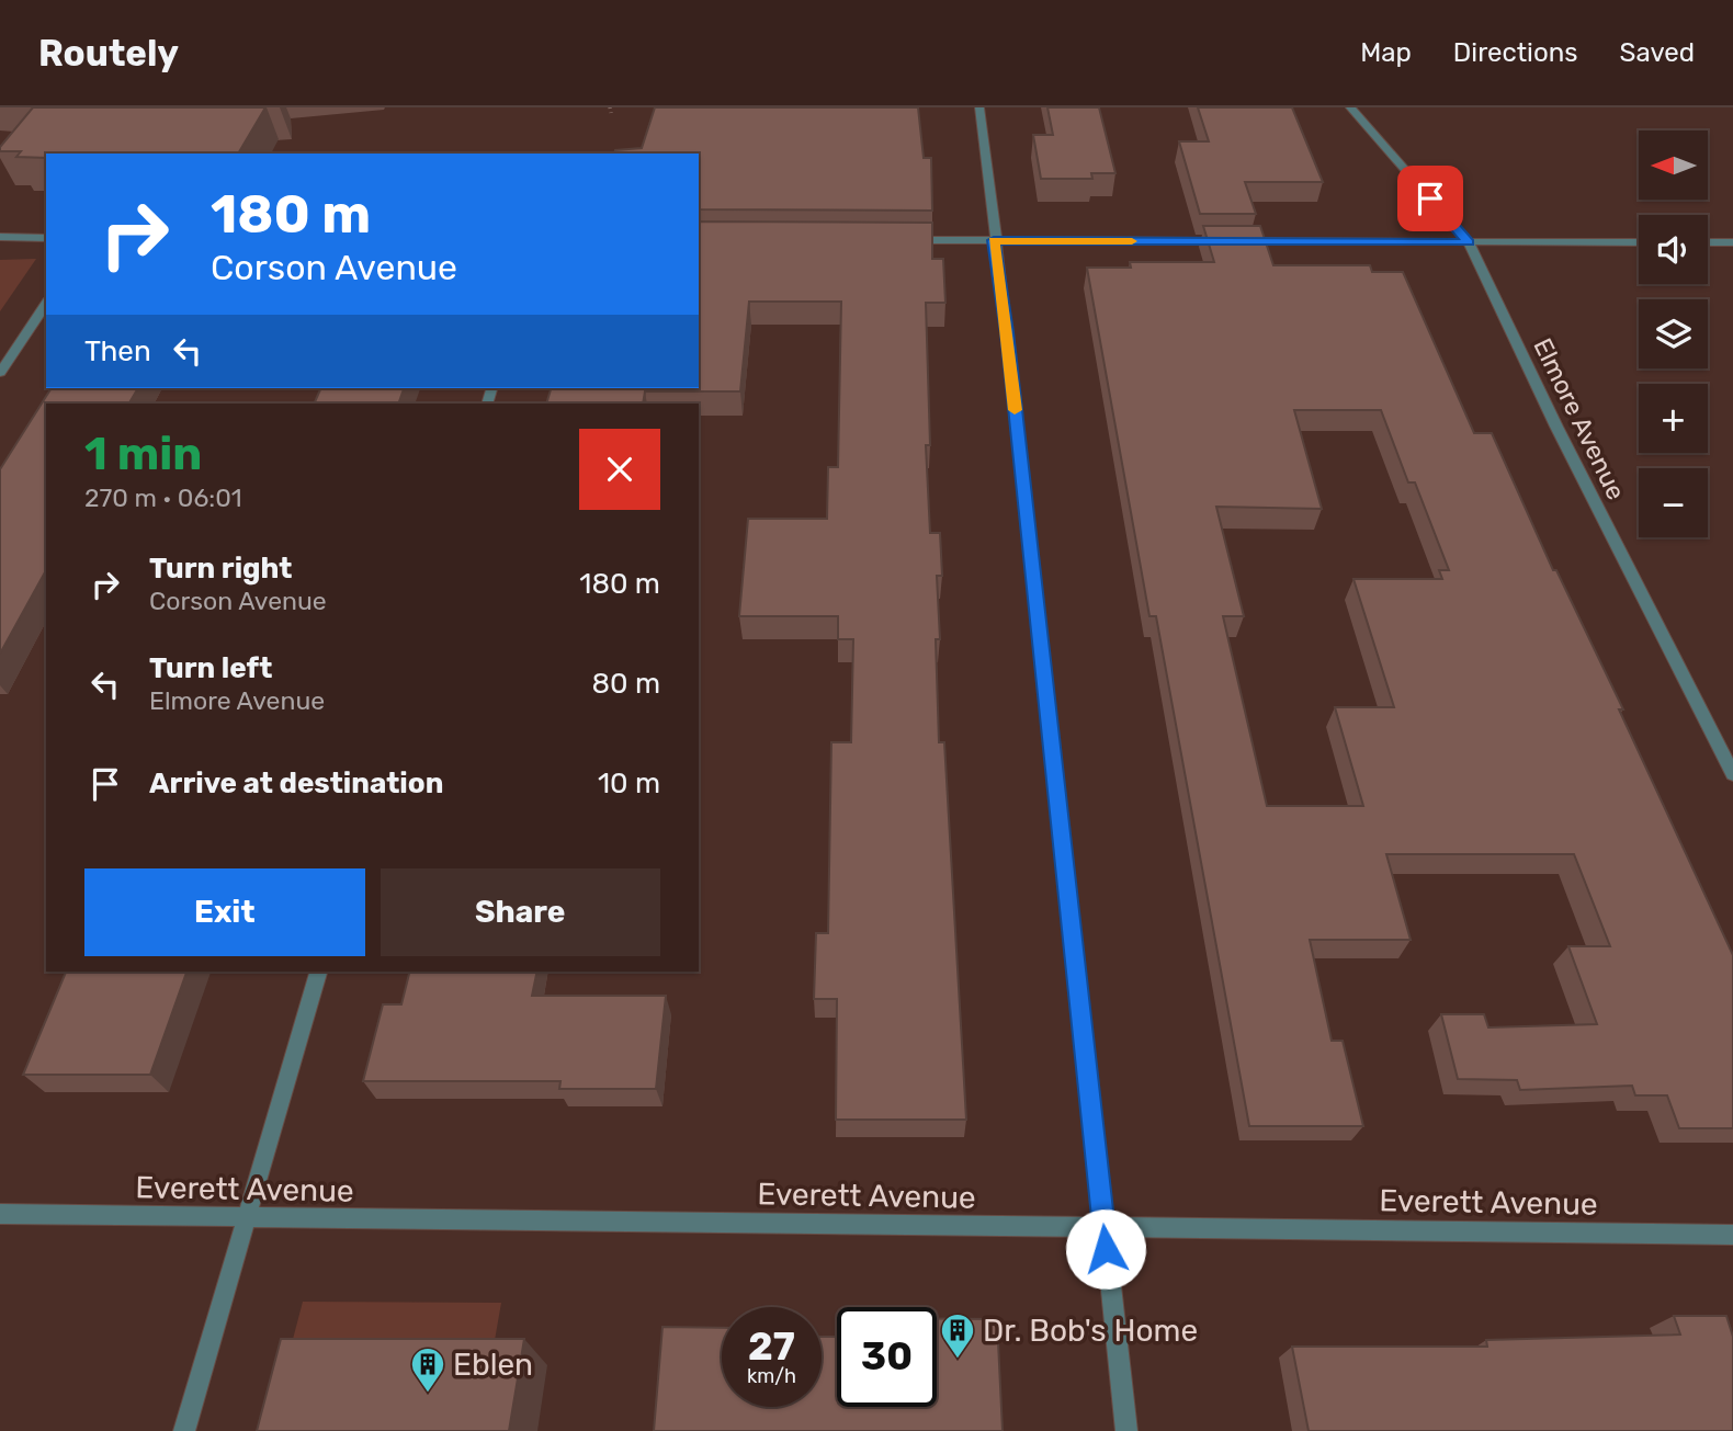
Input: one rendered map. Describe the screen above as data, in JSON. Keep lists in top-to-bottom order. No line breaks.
{"streets":{"street":["Elmore Avenue","Everett Avenue"]},"places":{"building":["Dr. Bob's Home","Eblen"]},"north":"left","page":{"header":"Routely","nav":["Map","Directions","Saved"],"map_buttons":["+","−"],"turn":["180 m","Corson Avenue"],"then":"Then","heading":["1 min","270 m · 06:01"],"list":[{"name":"Turn right","note":"Corson Avenue","value":"180 m"},{"name":"Turn left","note":"Elmore Avenue","value":"80 m"},{"name":"Arrive at destination","value":"10 m"}],"buttons":["Exit","Share"],"speed":"27 km/h","limit":"30"}}
